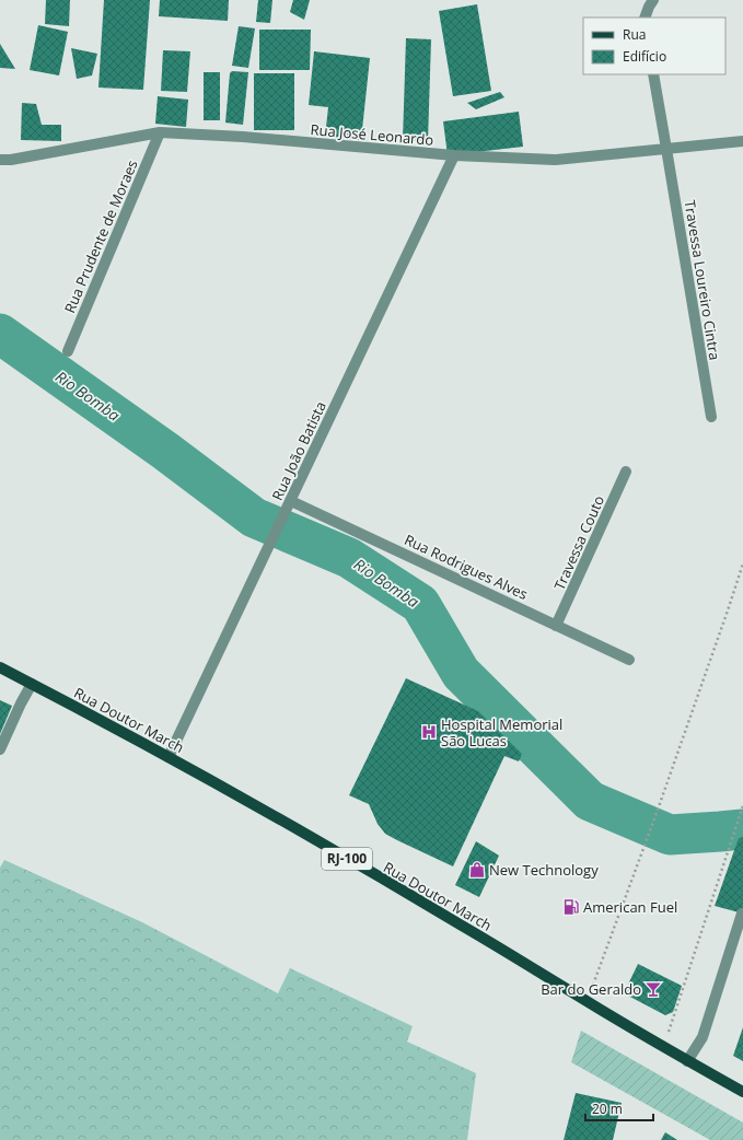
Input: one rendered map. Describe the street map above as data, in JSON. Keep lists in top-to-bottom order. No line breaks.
{"streets":{"main road":["Rua Doutor March","RJ-100"],"street":["Rua José Leonardo","Rua Prudente de Moraes","Travessa Loureiro Cintra","Rua João Batista","Travessa Couto","Rua Rodrigues Alves"]},"crossings":[["Rua José Leonardo","Rua Prudente de Moraes"],["Rua José Leonardo","Travessa Loureiro Cintra"],["Rua José Leonardo","Rua João Batista"],["Rua João Batista","Rua Rodrigues Alves"],["Rua João Batista","Rua Doutor March"],["Travessa Couto","Rua Rodrigues Alves"]],"water":["Rio Bomba"],"places":{"hospital":["Hospital Memorial São Lucas"],"shop":["New Technology"],"fuel station":["American Fuel"],"bar":["Bar do Geraldo"]},"legend":["Rua","Edifício"],"scale_bar":"20 m"}
